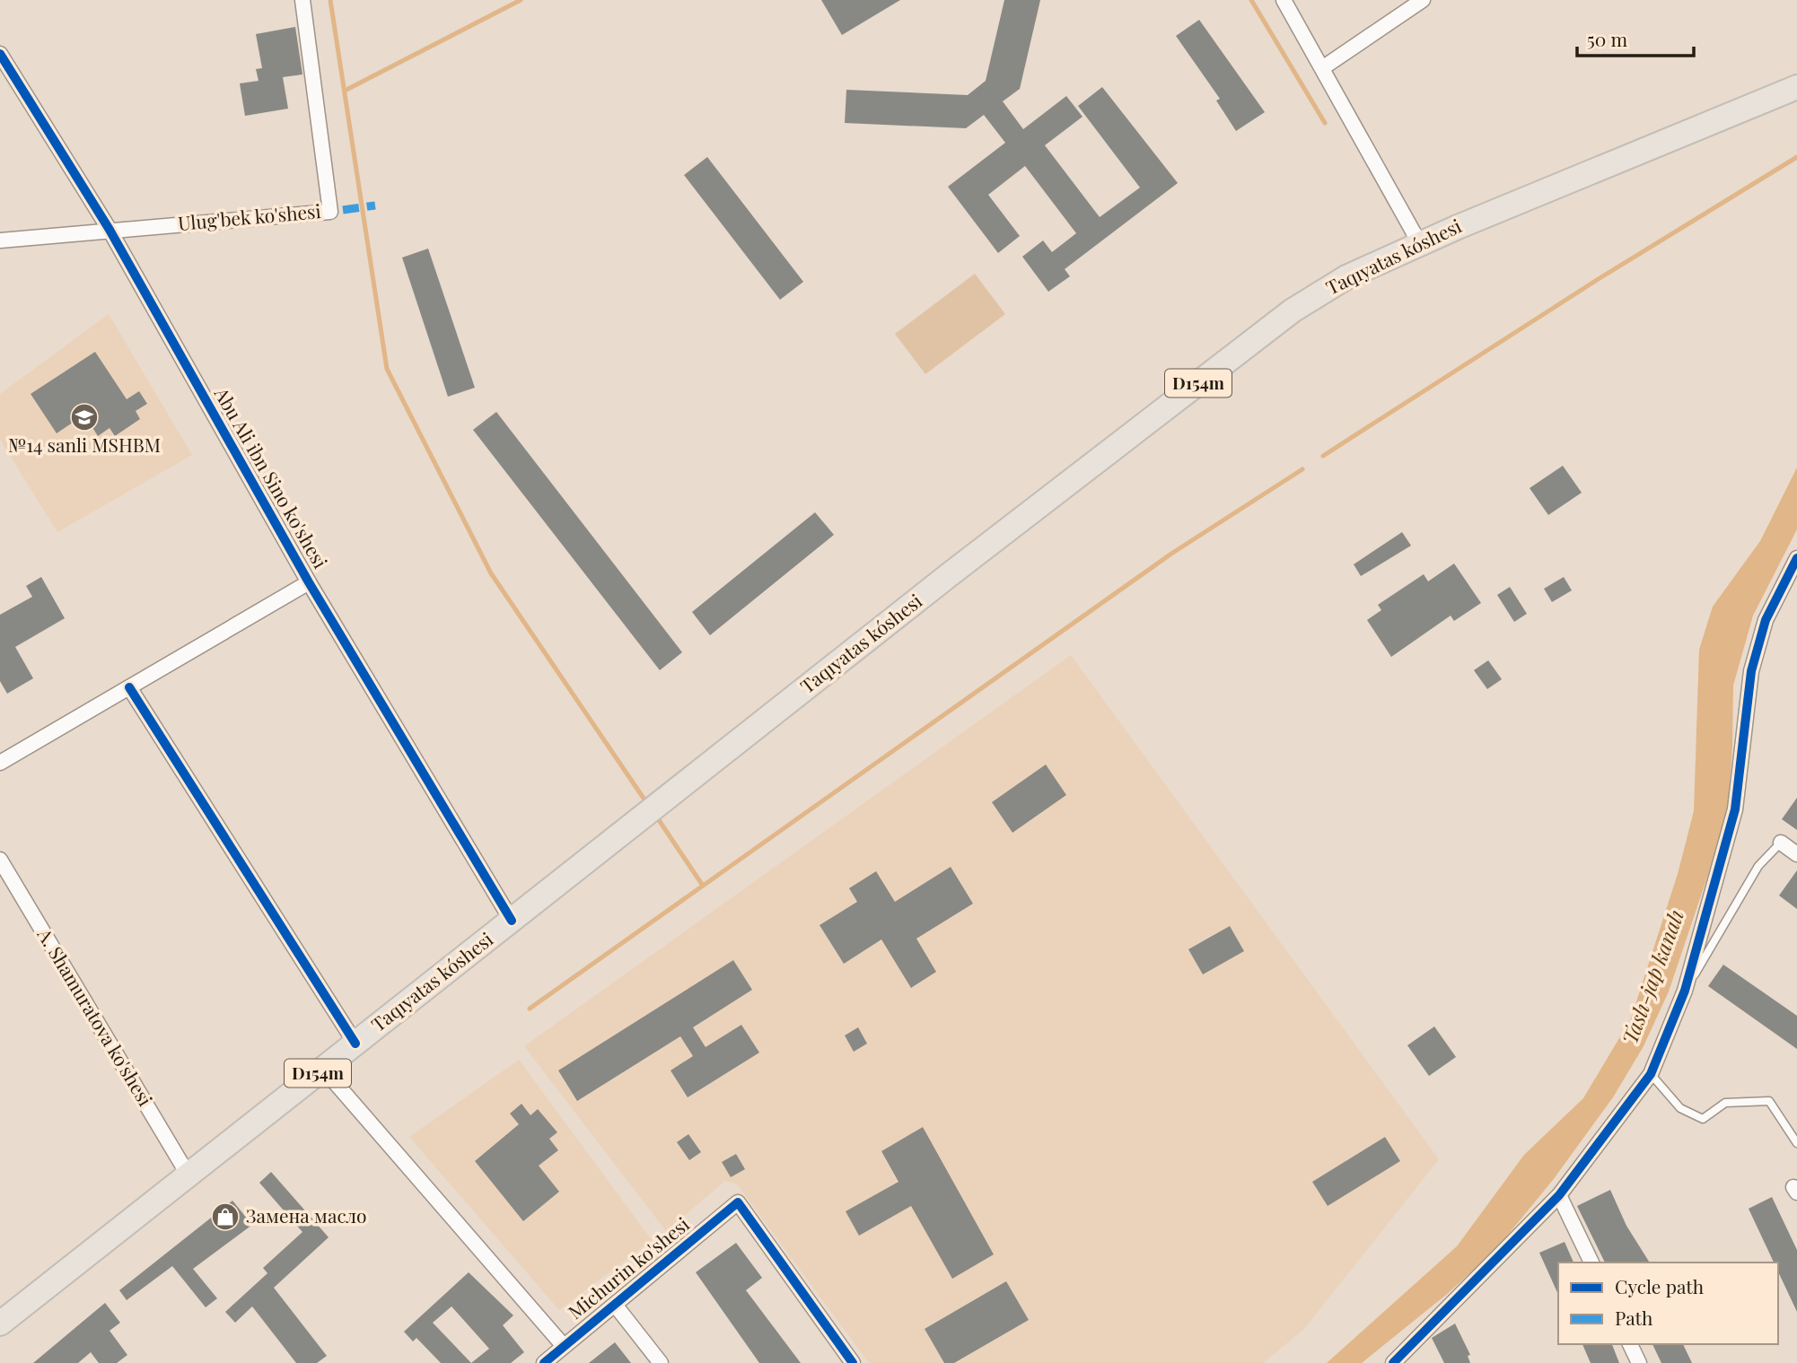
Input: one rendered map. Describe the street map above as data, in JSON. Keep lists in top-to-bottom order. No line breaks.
{"streets":{"main road":["Taqıyatas kóshesi","D154m"],"street":["Ulug'bek ko'shesi","Abu Ali ibn Sino ko'shesi","A. Shamuratova ko'shesi","Michurin ko'shesi"]},"crossings":[["Ulug'bek ko'shesi","Abu Ali ibn Sino ko'shesi"],["Taqıyatas kóshesi","Abu Ali ibn Sino ko'shesi"],["Taqıyatas kóshesi","A. Shamuratova ko'shesi"]],"water":["Taslı-jap kanalı"],"places":{"school or university":["№14 sanli MSHBM"],"shop":["Замена масло"]},"legend":["Cycle path","Path"],"scale_bar":"50 m"}
